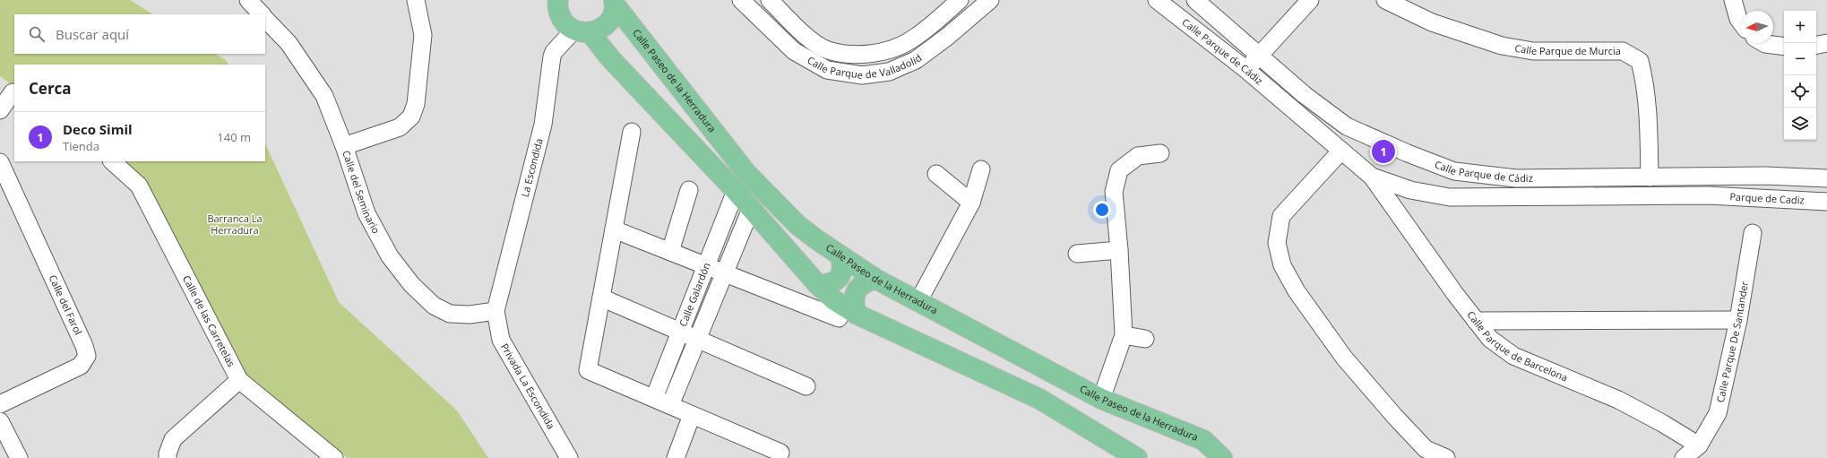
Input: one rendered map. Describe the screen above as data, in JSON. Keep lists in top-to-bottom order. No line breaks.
{"streets":{"main road":["Calle Paseo de la Herradura"],"street":["Calle Parque de Murcia","Calle Parque de Cádiz","Calle Parque de Valladolid","La Escondida","Calle del Seminario","Parque de Cadiz","Calle Galardón","Calle del Farol","Calle de las Carretelas","Calle Parque De Santander","Calle Parque de Barcelona","Privada La Escondida"]},"crossings":[["Calle Parque de Murcia","Calle Parque de Cádiz"],["Calle Parque de Cádiz","Parque de Cadiz"],["Calle Parque de Cádiz","Calle Parque de Barcelona"],["La Escondida","Calle del Seminario"],["La Escondida","Privada La Escondida"],["Calle del Seminario","Privada La Escondida"],["Calle Parque De Santander","Calle Parque de Barcelona"]],"parks":["Barranca La Herradura"],"north":"left","page":{"map_buttons":["+","−"],"search":"Buscar aquí","heading":"Cerca","list":[{"mark":"1","name":"Deco Simil","note":"Tienda","value":"140 m"}],"pins":"1"}}
